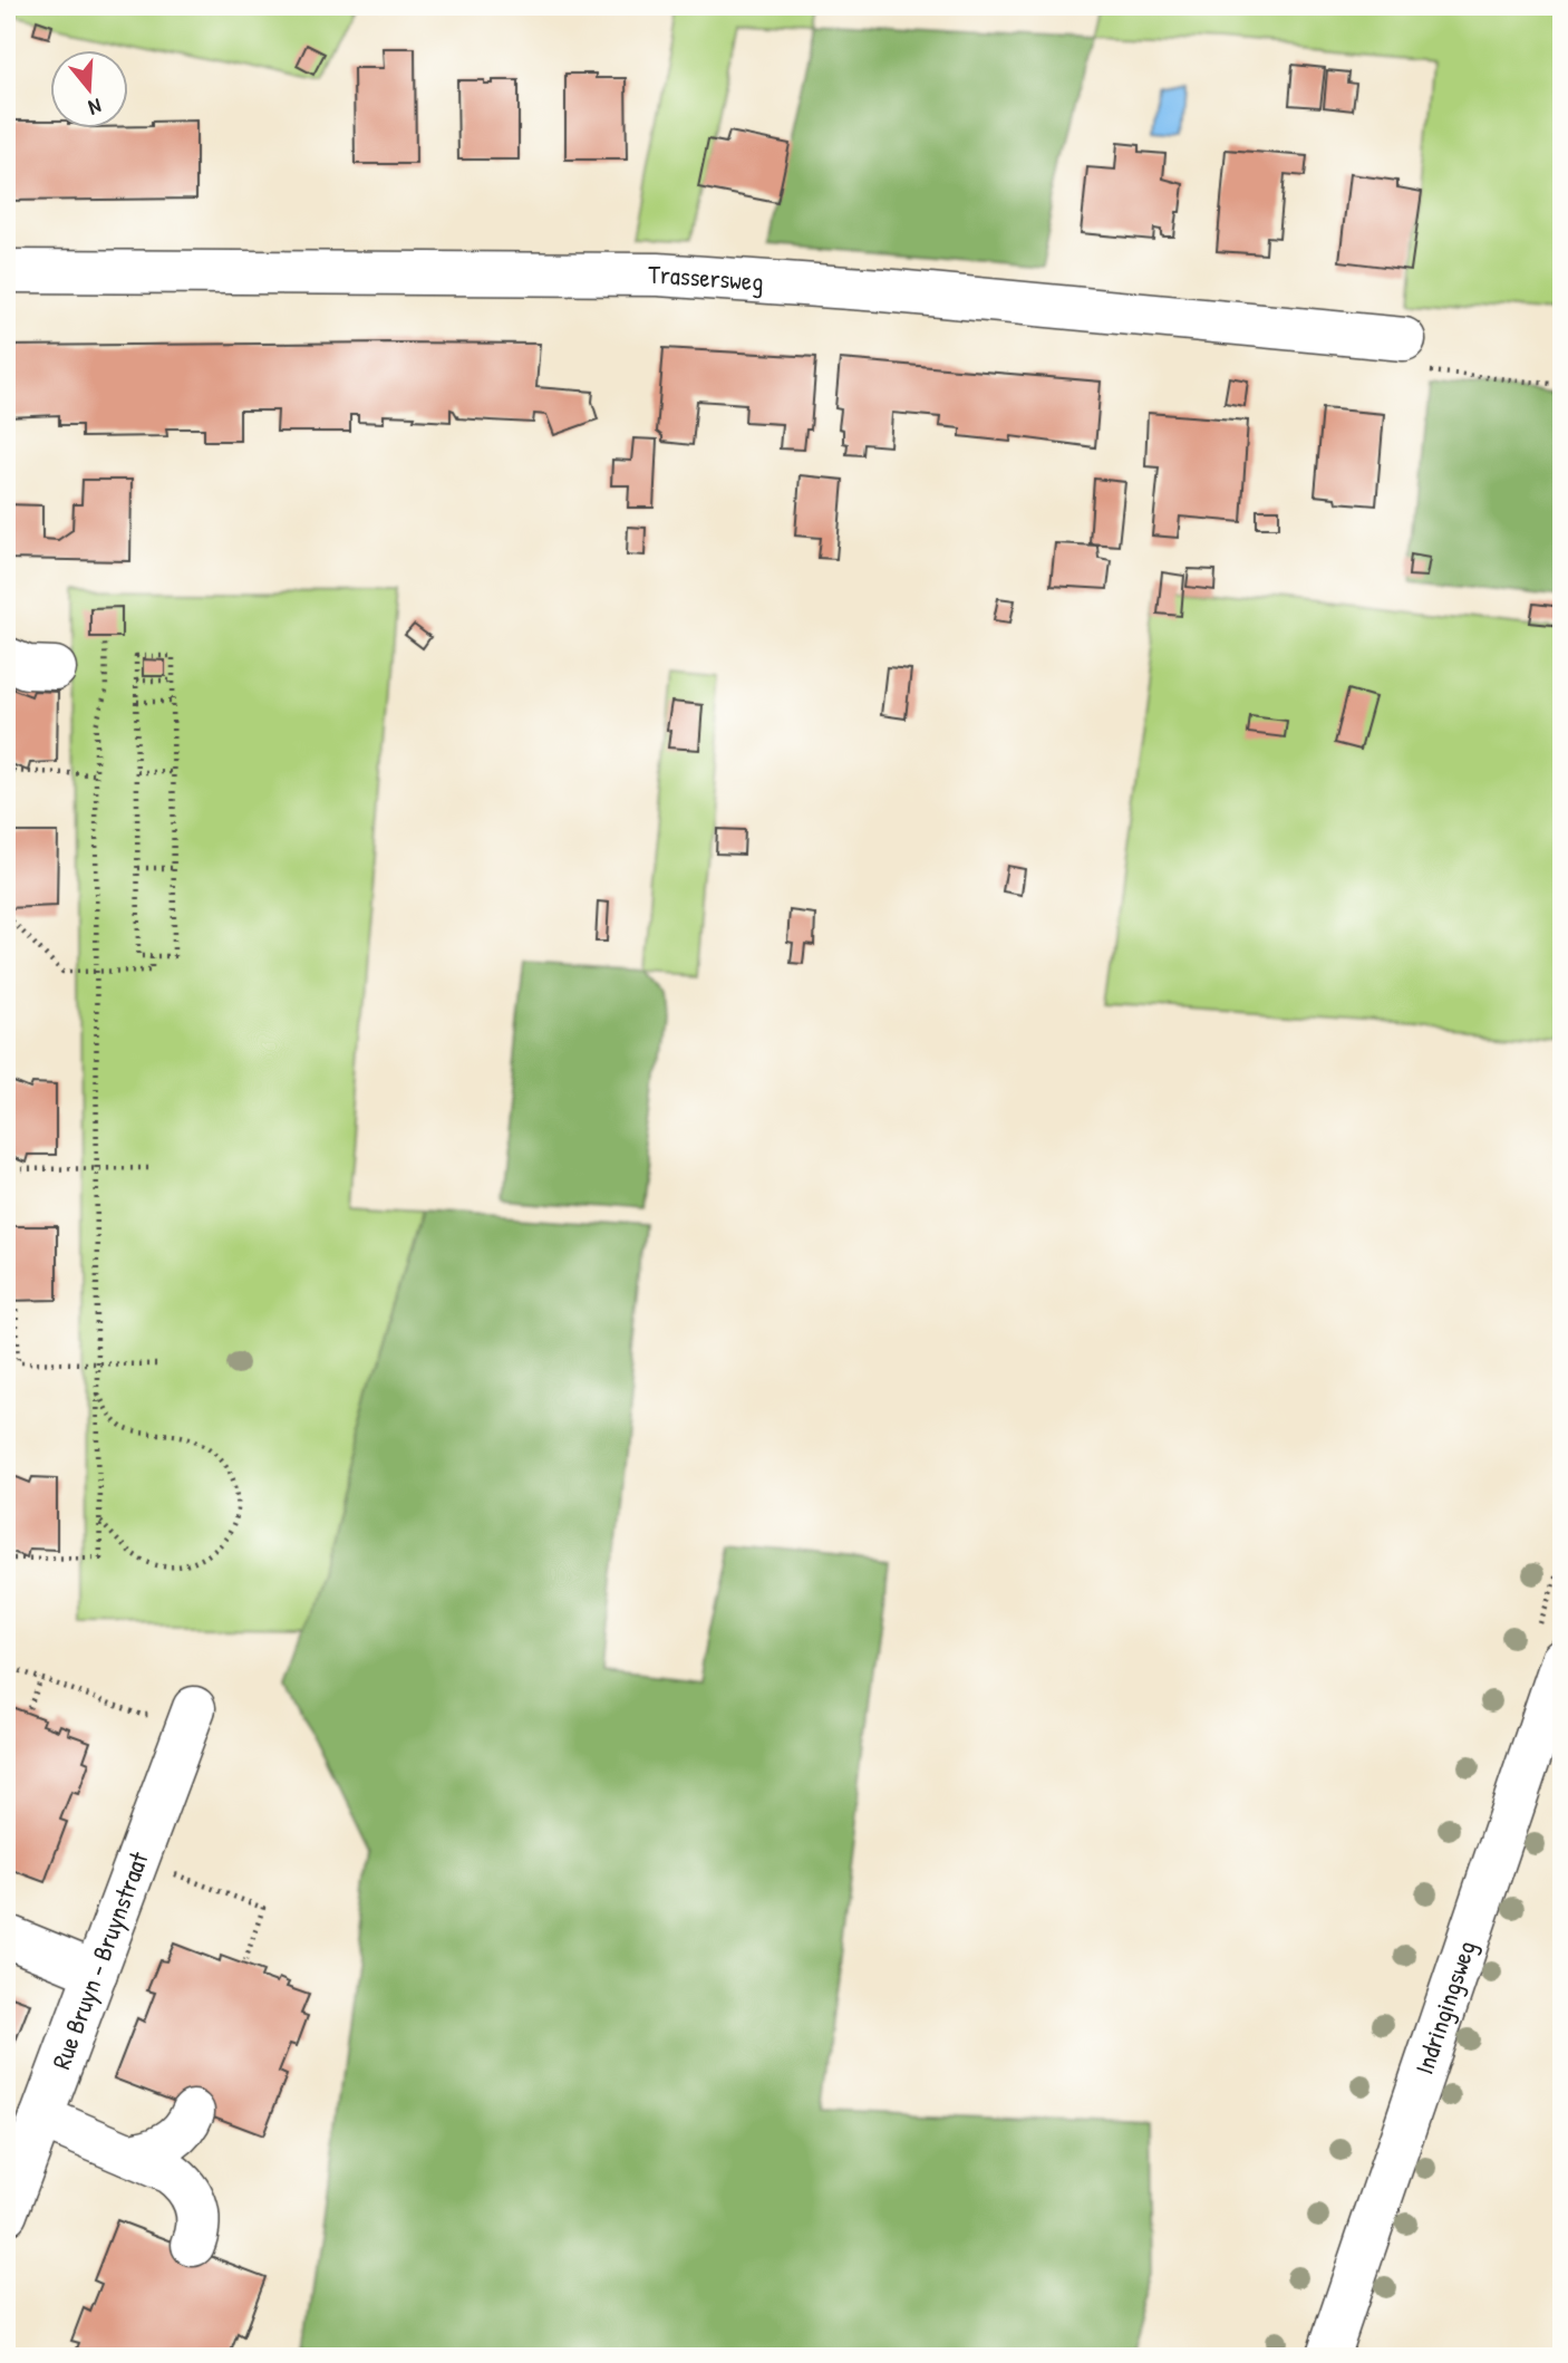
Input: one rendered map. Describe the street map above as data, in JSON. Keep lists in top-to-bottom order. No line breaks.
{"streets":{"street":["Trassersweg","Rue Bruyn - Bruynstraat","Indringingsweg"]},"north":"bottom"}
